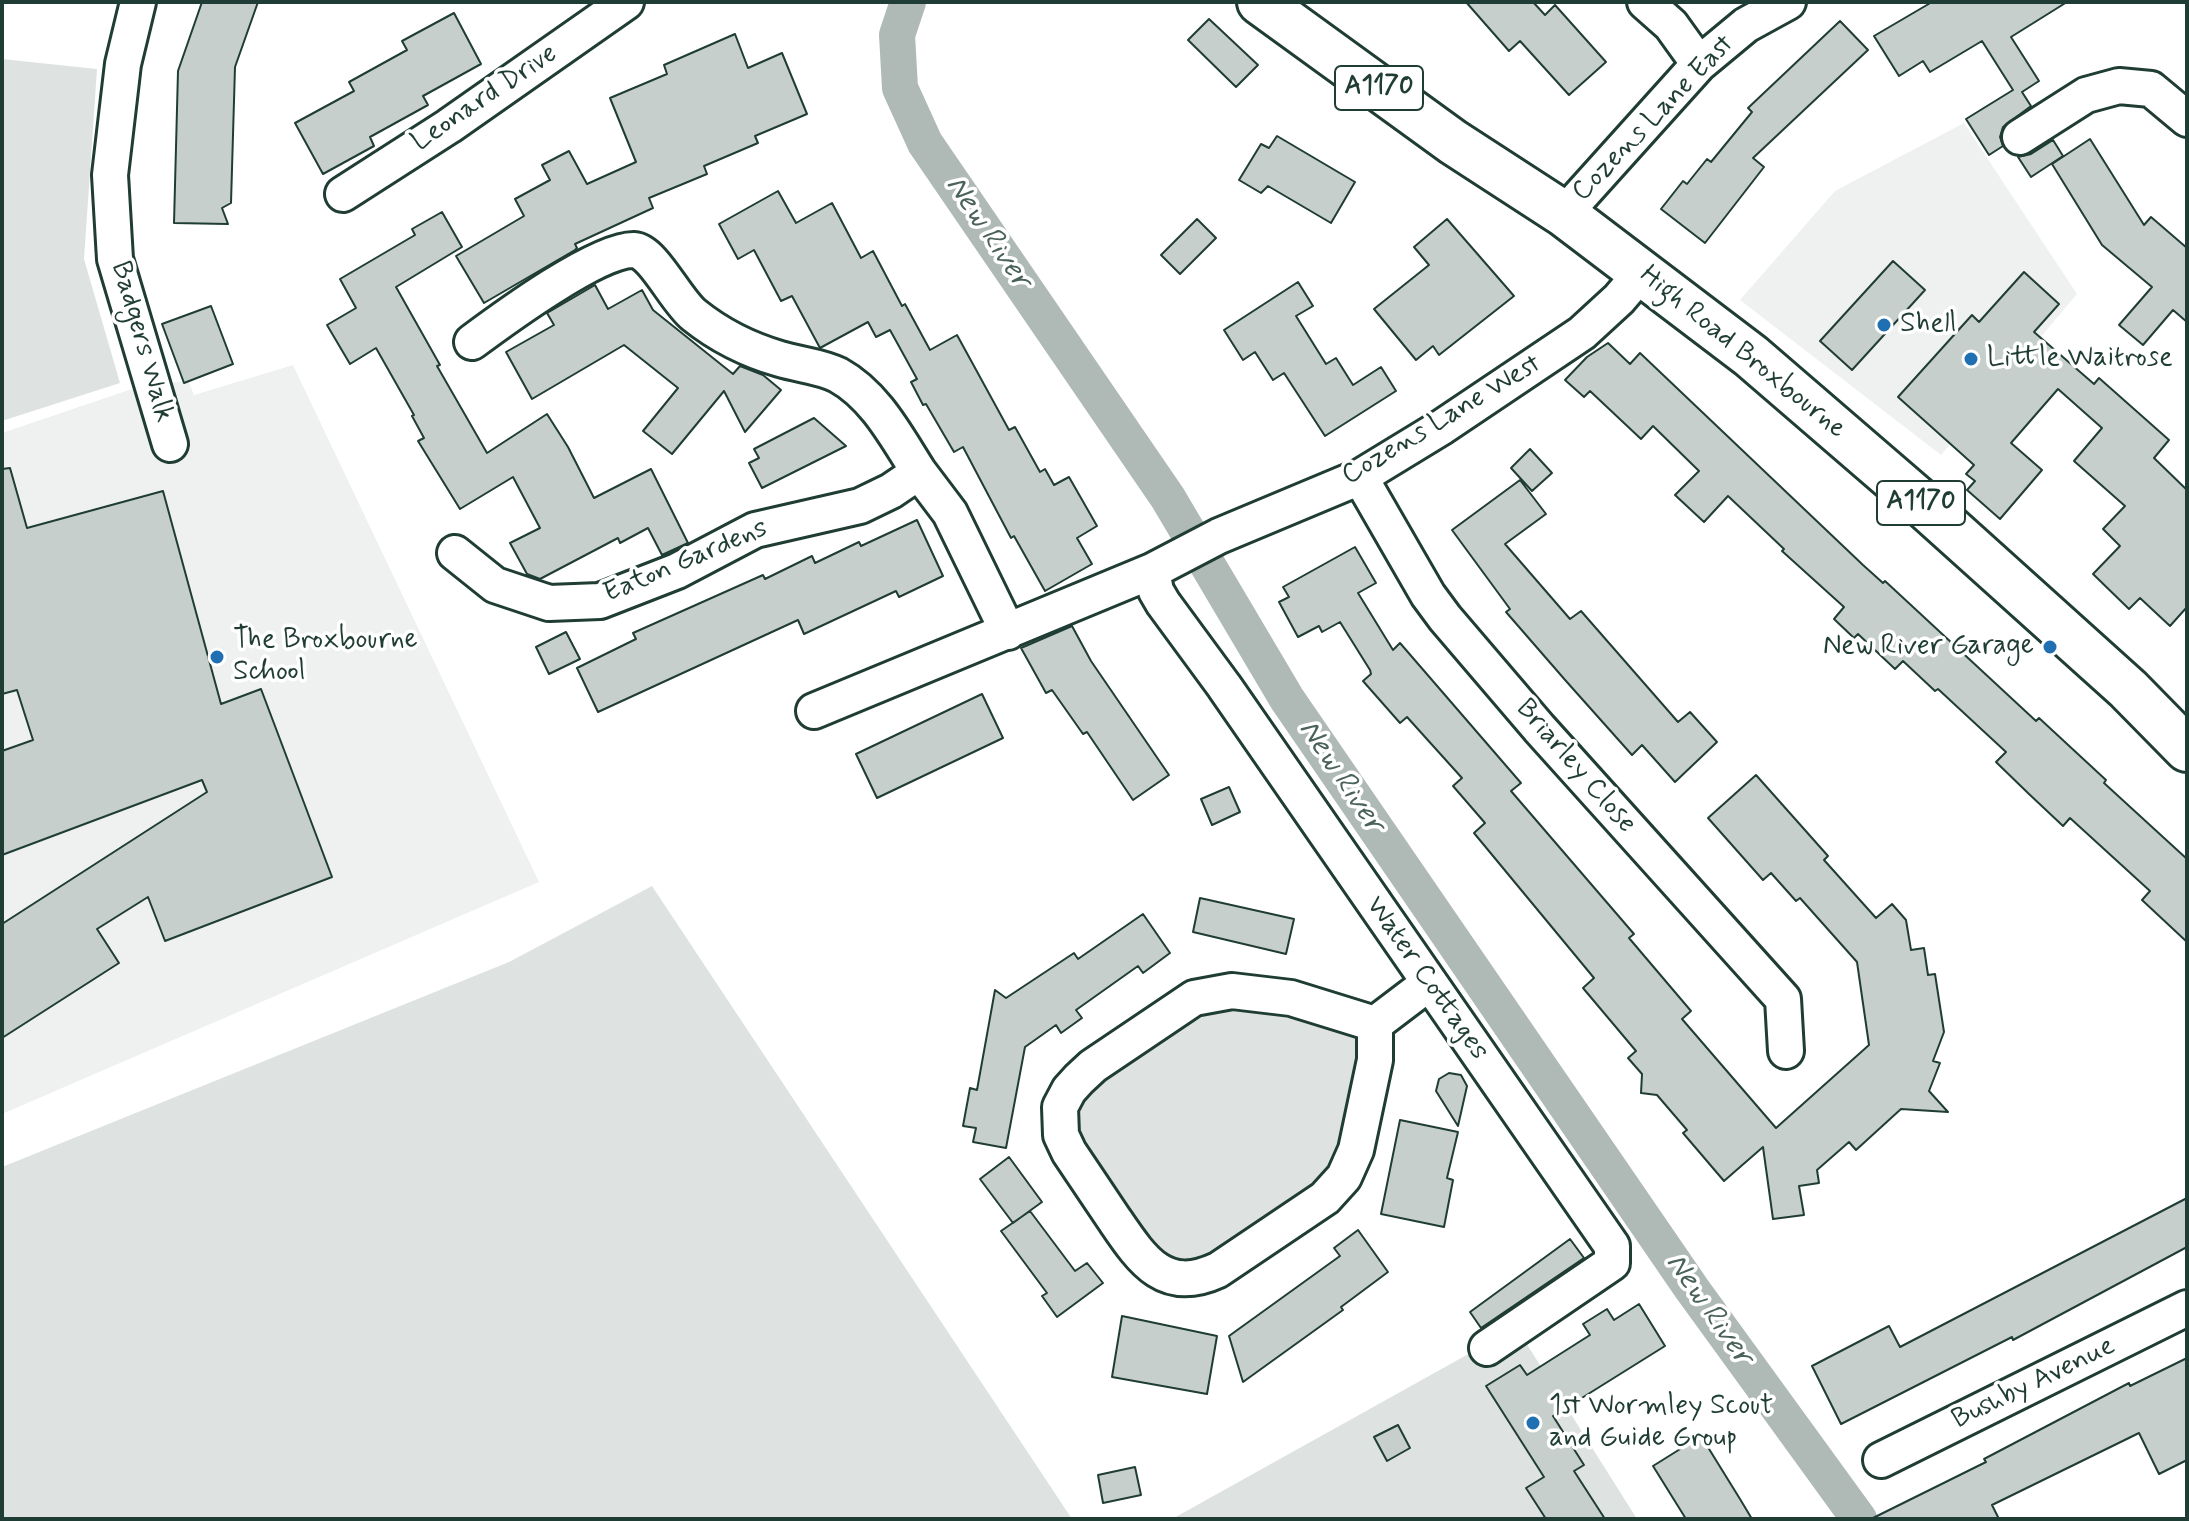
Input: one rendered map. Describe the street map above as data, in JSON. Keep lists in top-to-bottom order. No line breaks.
{"streets":{"main road":["A1170","High Road Broxbourne"],"street":["Leonard Drive","Cozens Lane East","Badgers Walk","Cozens Lane West","Eaton Gardens","Briarley Close","Water Cottages","Bushby Avenue"]},"crossings":[["Cozens Lane East","High Road Broxbourne"],["High Road Broxbourne","Cozens Lane West"],["Cozens Lane West","Briarley Close"],["Cozens Lane West","Water Cottages"]],"water":["New River"],"places":["Shell","Little Waitrose","New River Garage","The Broxbourne School","1st Wormley Scout and Guide Group"]}
